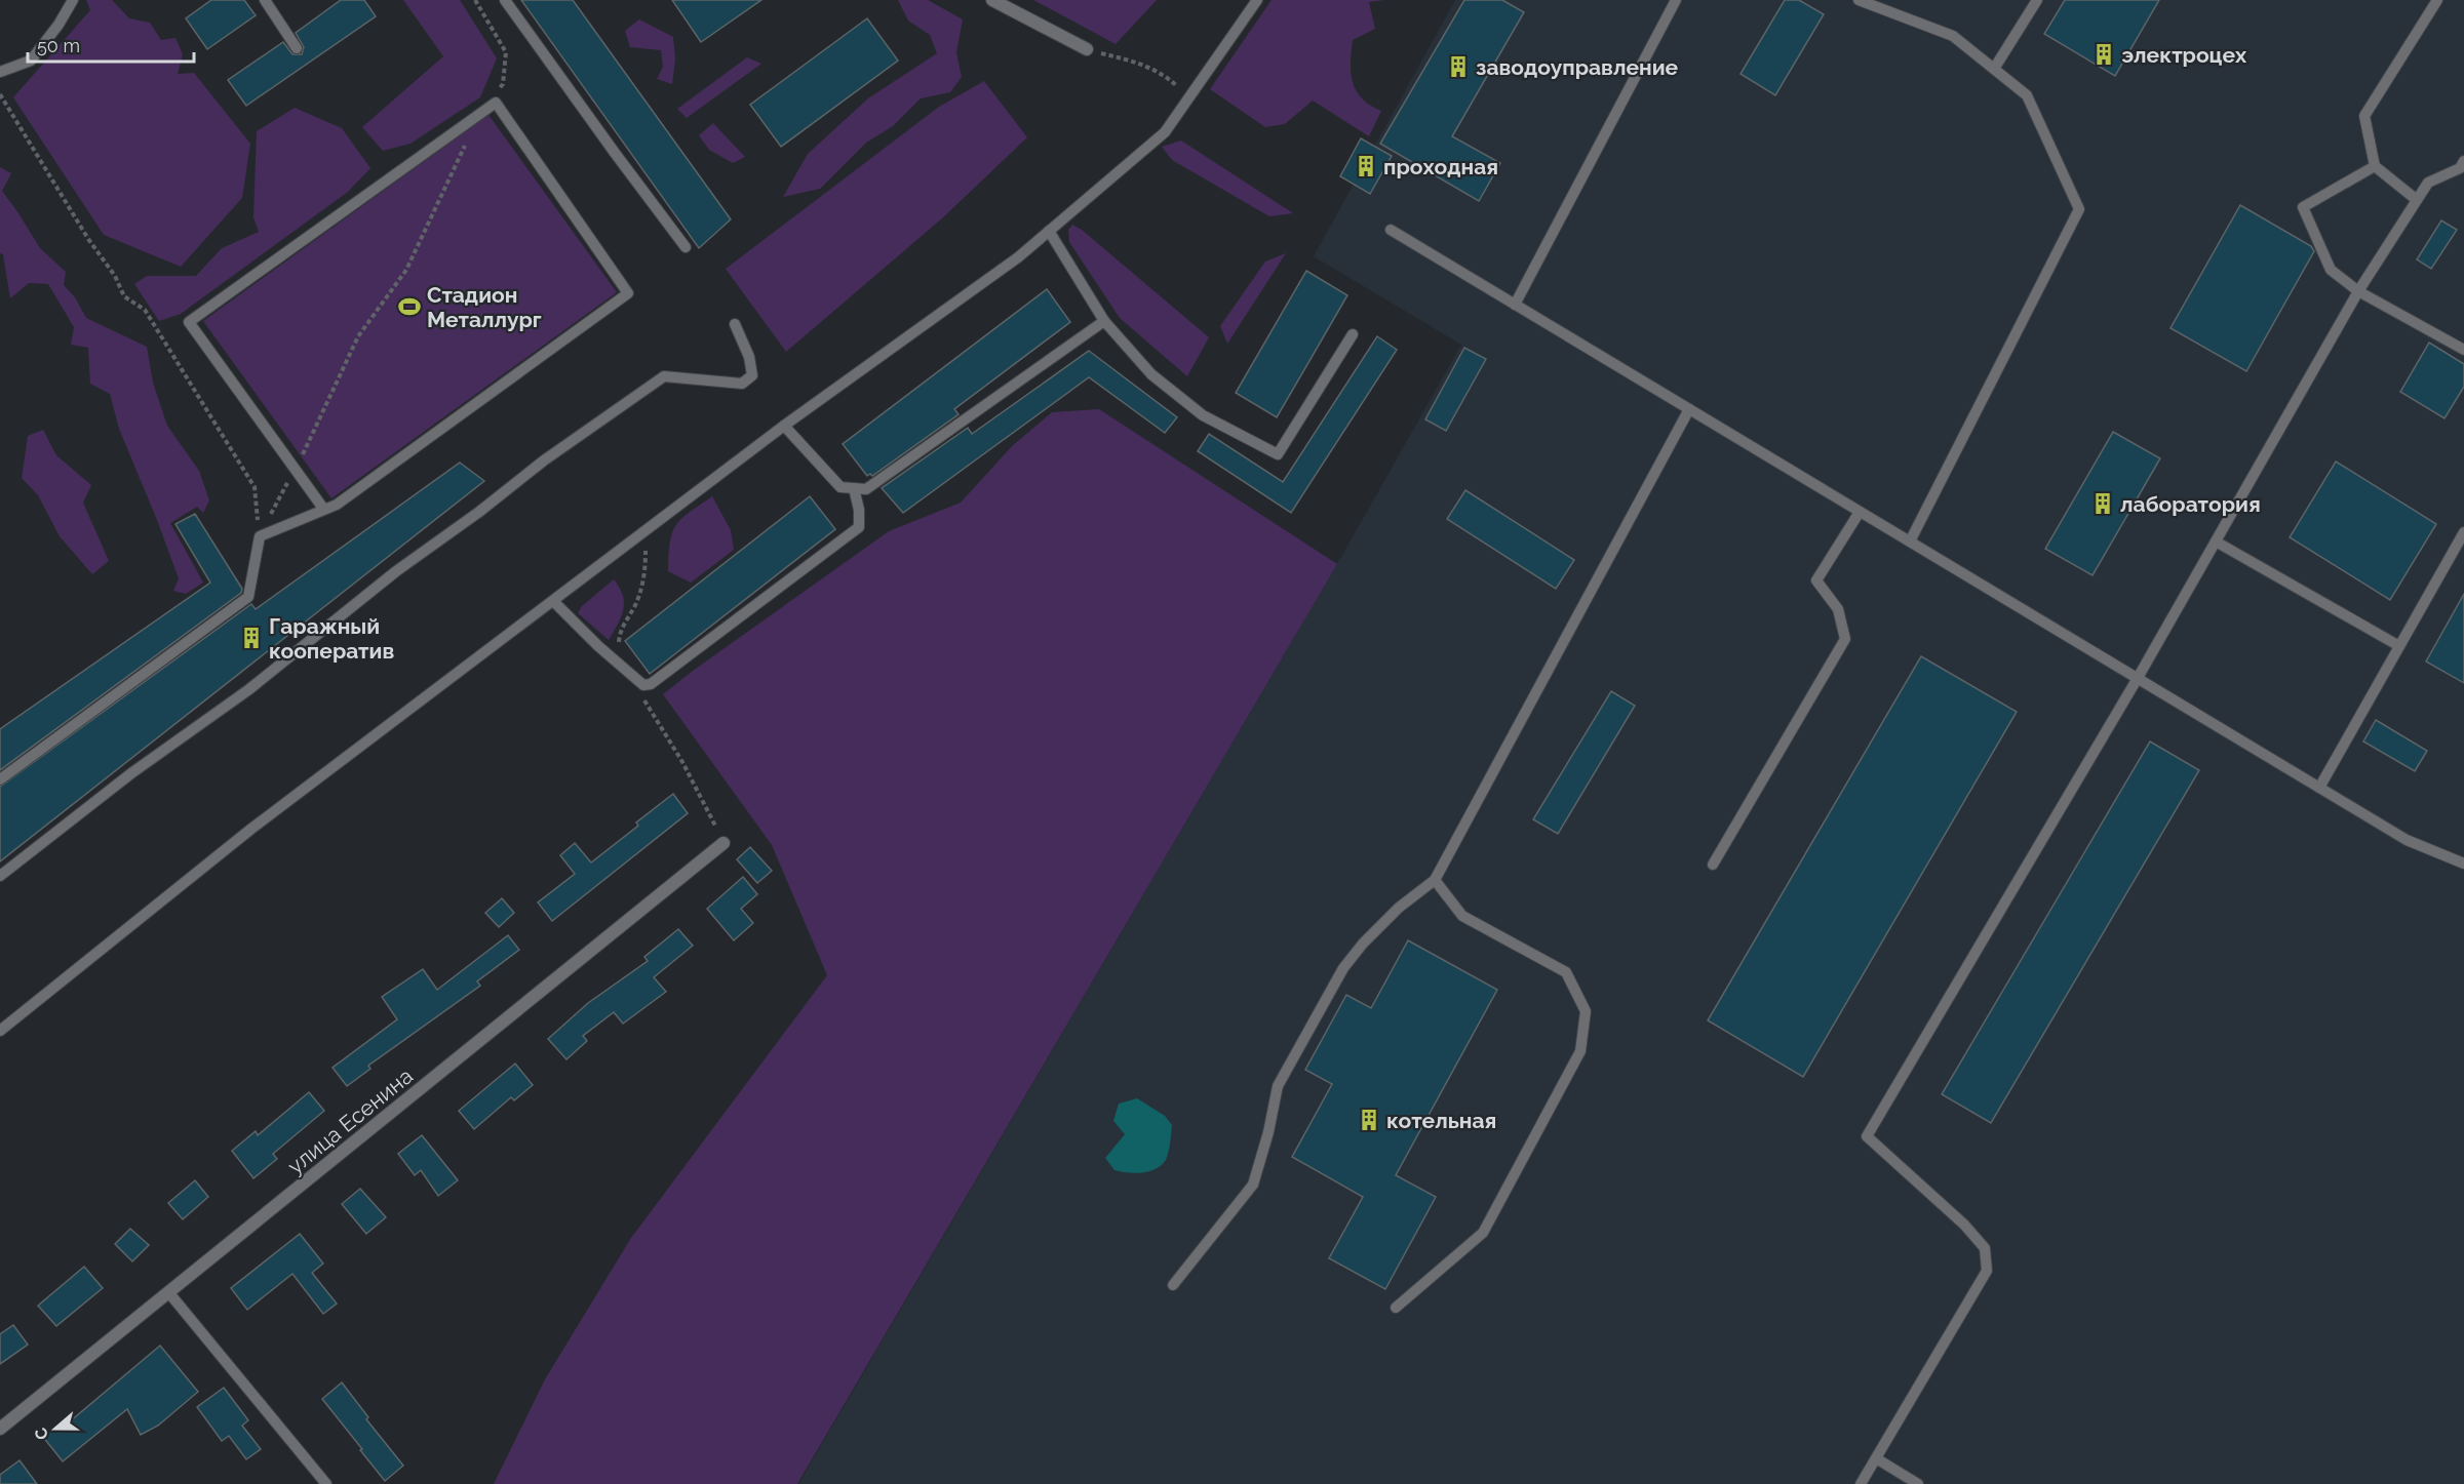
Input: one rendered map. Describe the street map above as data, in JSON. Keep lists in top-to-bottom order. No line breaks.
{"streets":{"street":["улица Есенина"]},"places":{"building":["электроцех","заводоуправление","проходная","лаборатория","Гаражный кооператив","котельная"],"sports":["Стадион Металлург"]},"scale_bar":"50 m","north":"left"}
